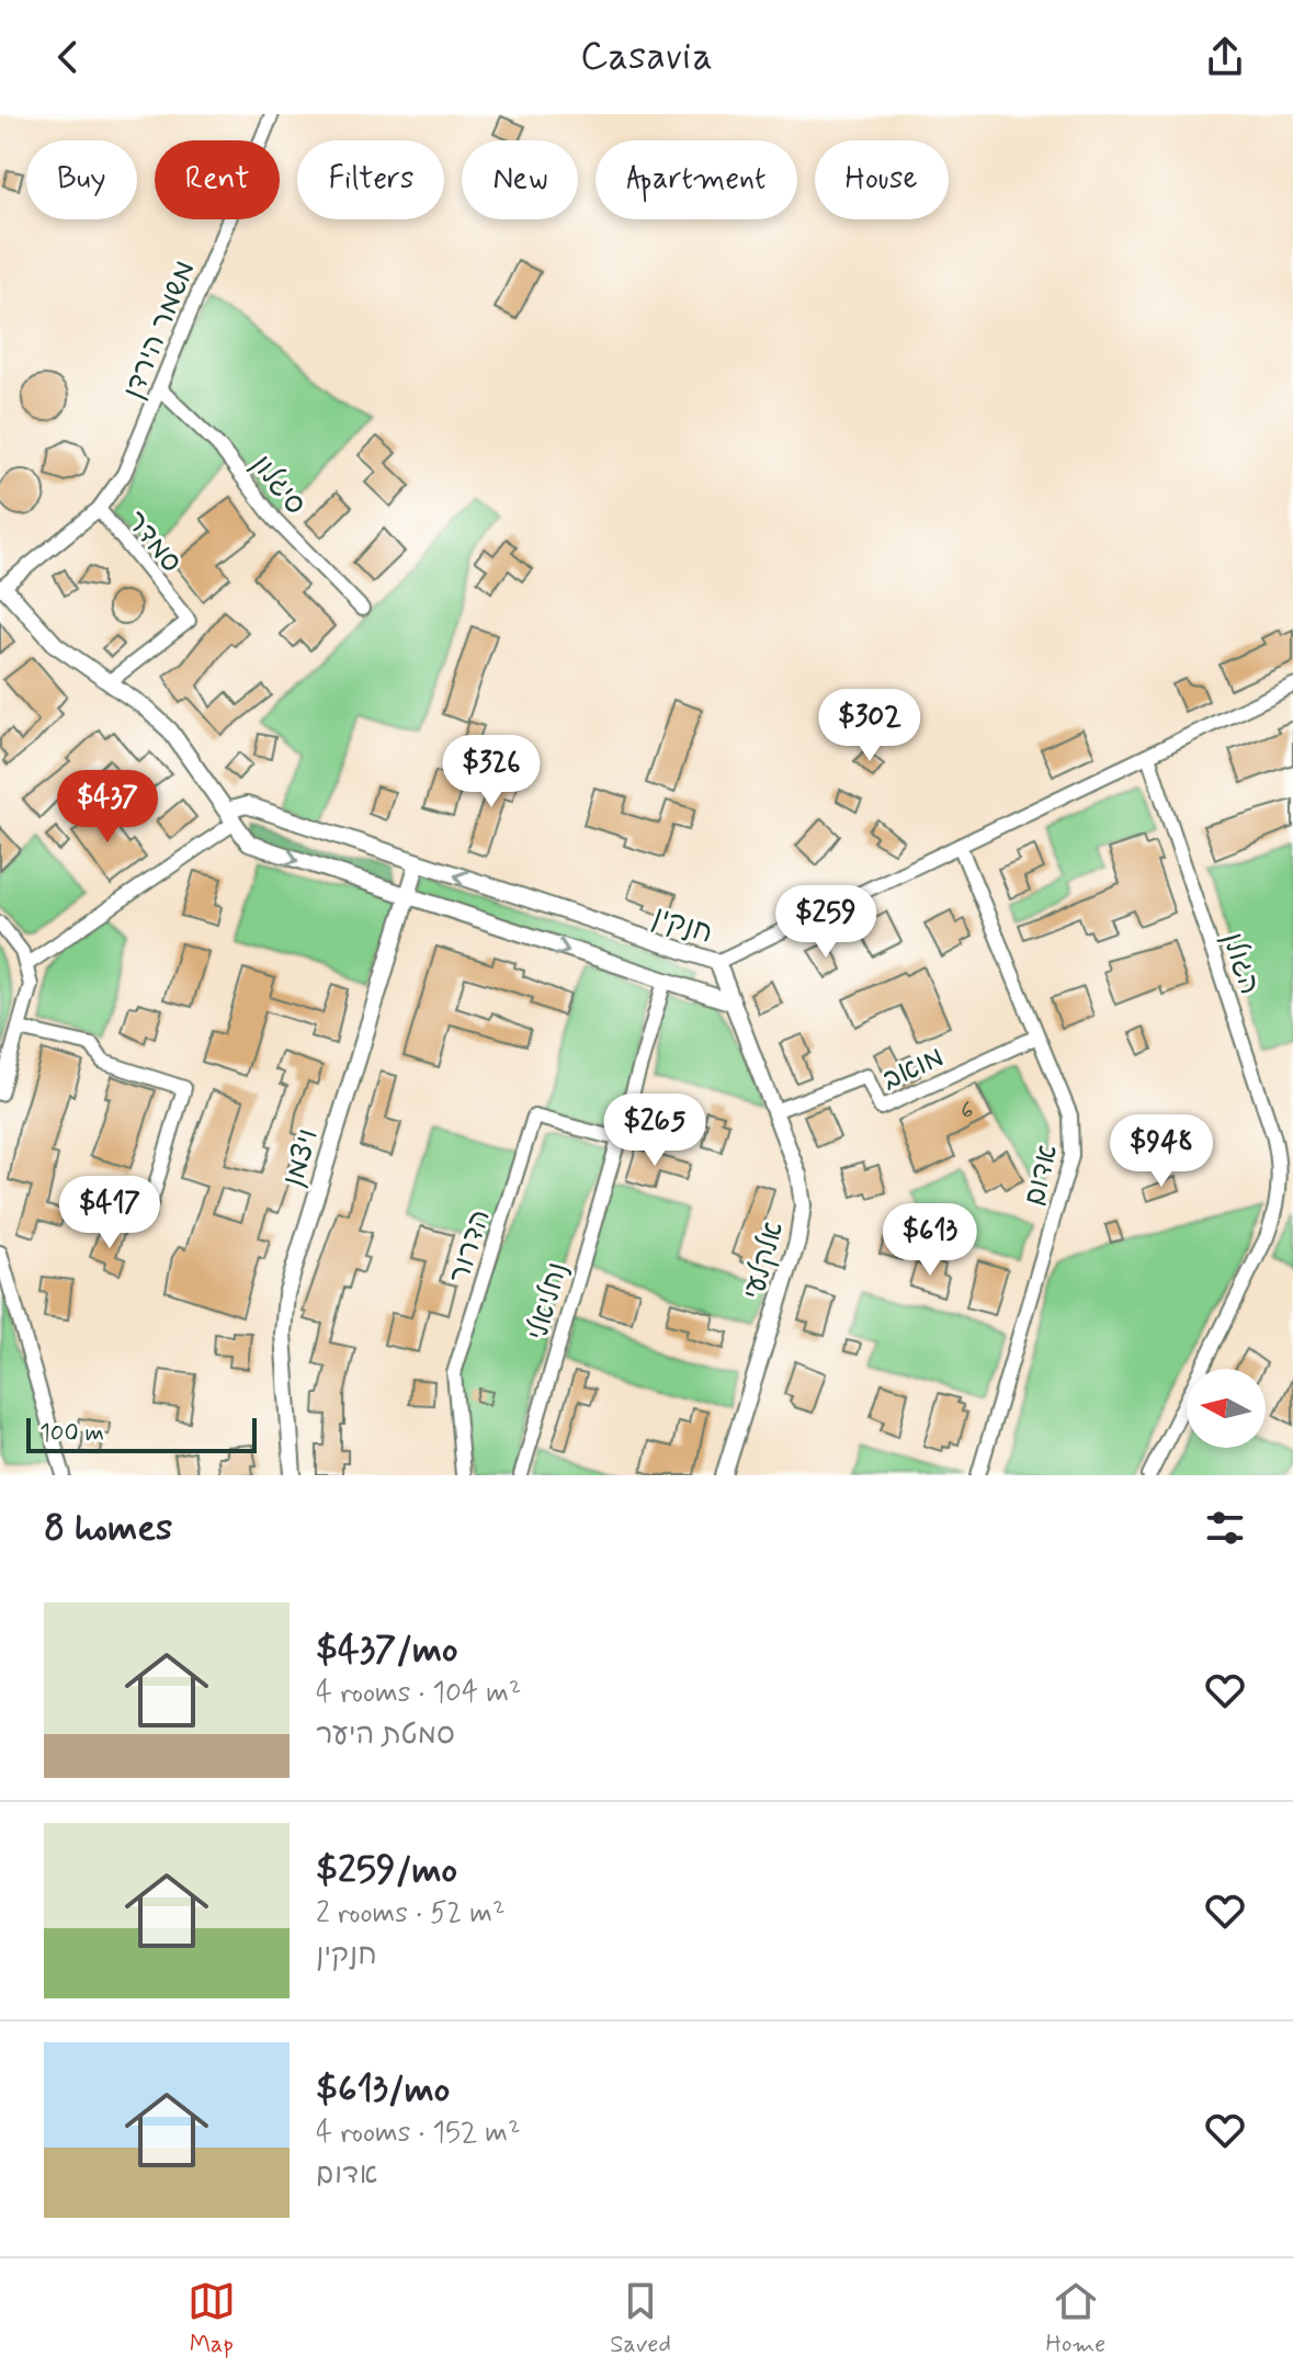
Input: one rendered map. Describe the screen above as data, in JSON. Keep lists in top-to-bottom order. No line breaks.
{"streets":{"street":["משמר הירדן","סיגלון","סמדר","חנקין","הגולן","מואב","ויצמן","אדום","הדרור","אלקלעי","נחליאלי"]},"crossings":[["משמר הירדן","סיגלון"],["משמר הירדן","סמדר"],["חנקין","הגולן"],["חנקין","ויצמן"],["חנקין","אדום"],["חנקין","אלקלעי"],["מואב","אדום"],["מואב","אלקלעי"],["הדרור","נחליאלי"]],"house_numbers":["6"],"scale_bar":"100 m","north":"left","page":{"header":"Casavia","chip":["Buy","Rent","Filters","New","Apartment","House"],"price":["$302","$326","$437","$259","$265","$948","$417","$613"],"scale":"100 m","heading":"8 homes","list":[{"name":"$437/mo","note":"4 rooms · 104 m² · סמטת היער"},{"name":"$259/mo","note":"2 rooms · 52 m² · חנקין"},{"name":"$613/mo","note":"4 rooms · 152 m² · אדום"}],"tabs":["Map","Saved","Home"]}}
